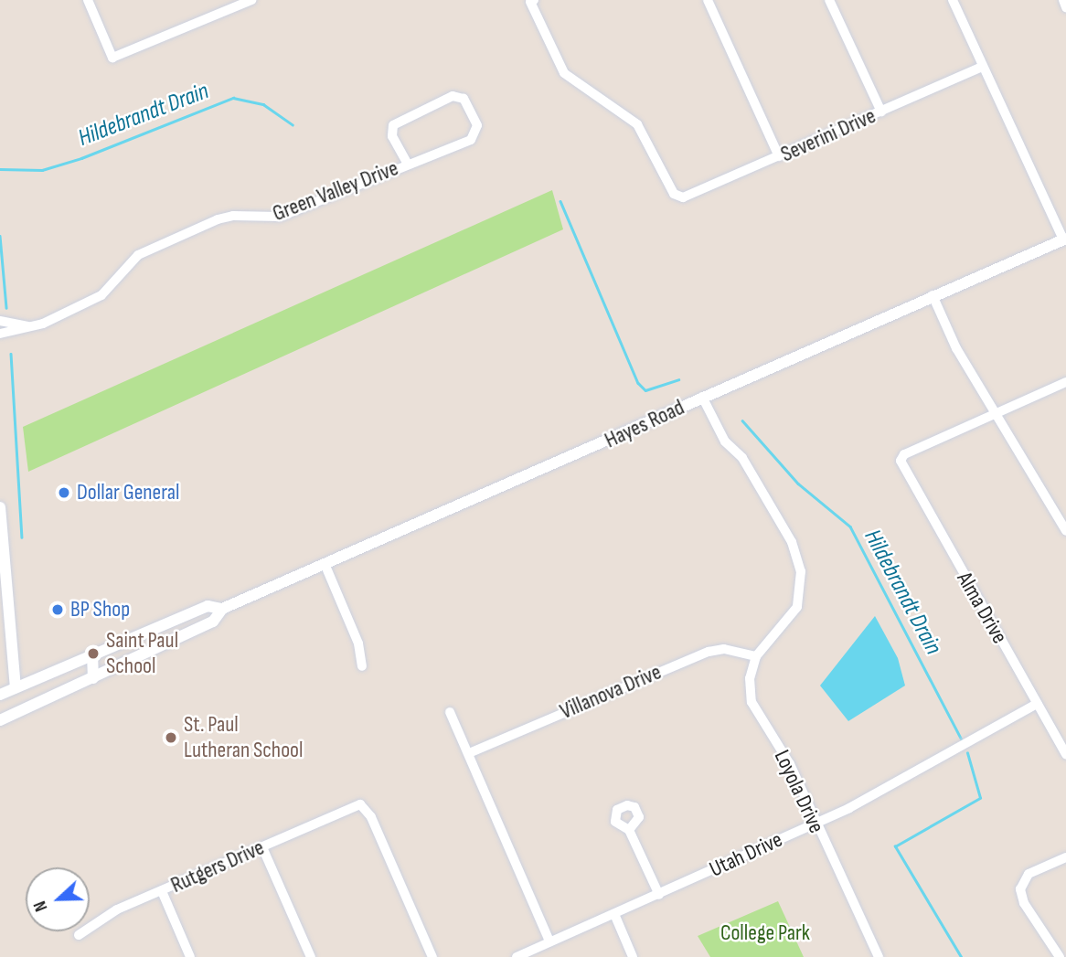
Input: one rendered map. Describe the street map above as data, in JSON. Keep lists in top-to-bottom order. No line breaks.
{"streets":{"street":["Severini Drive","Green Valley Drive","Hayes Road","Alma Drive","Villanova Drive","Loyola Drive","Utah Drive","Rutgers Drive"]},"crossings":[["Hayes Road","Loyola Drive"],["Alma Drive","Utah Drive"],["Villanova Drive","Loyola Drive"],["Loyola Drive","Utah Drive"]],"water":["Hildebrandt Drain"],"parks":["College Park"],"places":["Dollar General","BP Shop","Saint Paul School","St. Paul Lutheran School"],"north":"left"}
